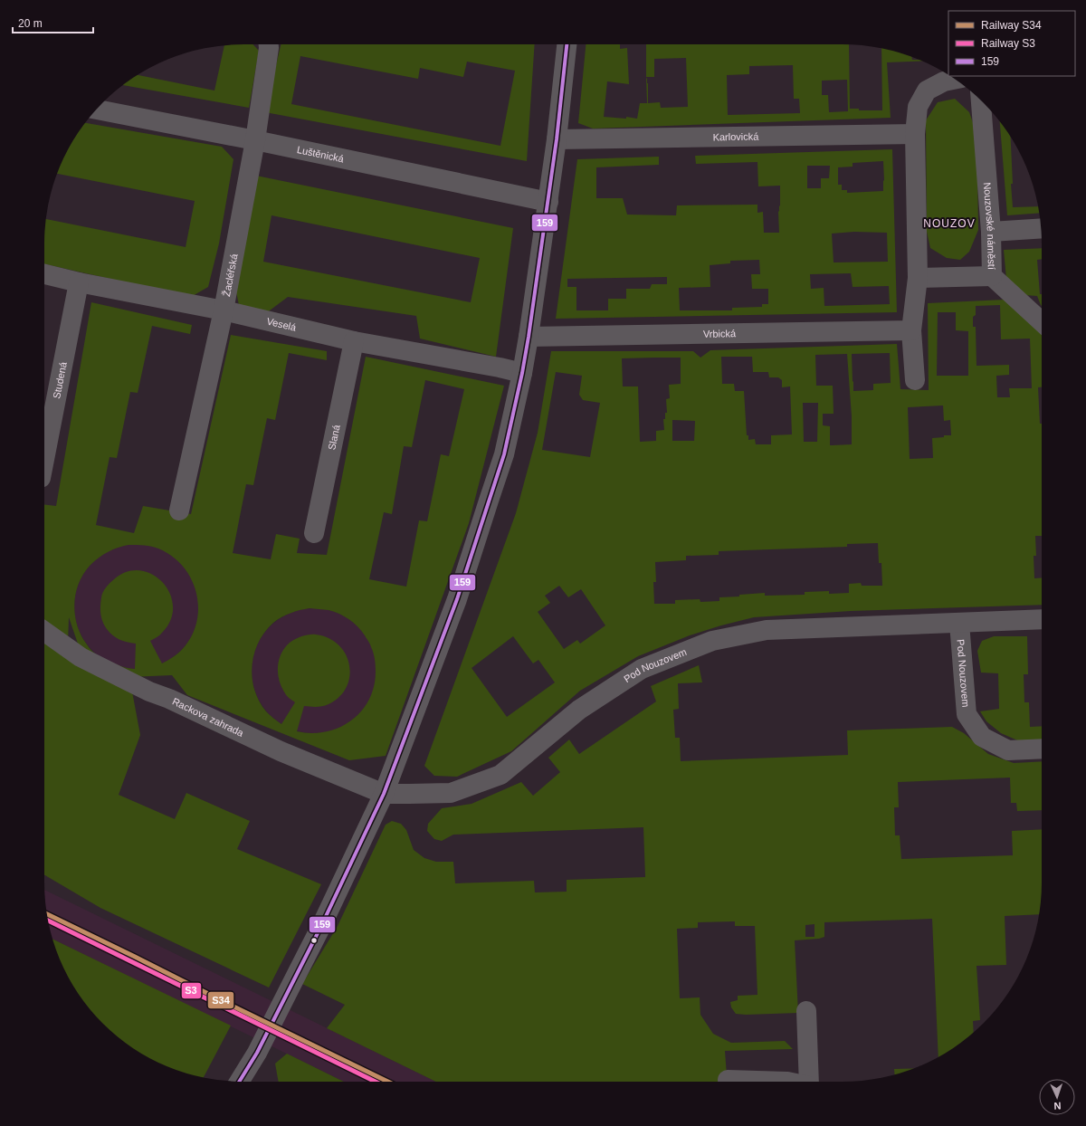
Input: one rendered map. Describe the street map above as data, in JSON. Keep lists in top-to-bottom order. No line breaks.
{"streets":{"street":["Karlovická","Luštěnická","Nouzovské náměstí","Žacléřská","Veselá","Vrbická","Studená","Slaná","Pod Nouzovem","Rackova zahrada"]},"crossings":[["Luštěnická","Žacléřská"],["Žacléřská","Veselá"],["Veselá","Studená"],["Veselá","Slaná"],["Pod Nouzovem","Rackova zahrada"]],"districts":["NOUZOV"],"lines":["transit line 159","rail line S34","rail line S3"],"legend":["Railway S34","Railway S3","159"],"scale_bar":"20 m","north":"bottom"}
